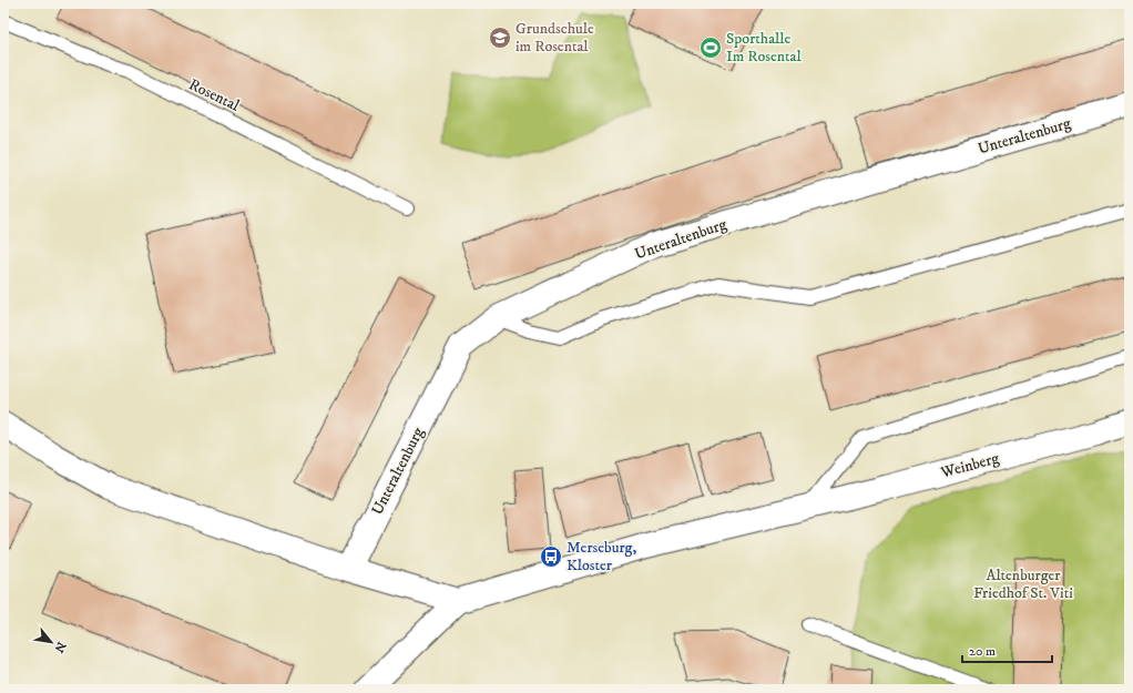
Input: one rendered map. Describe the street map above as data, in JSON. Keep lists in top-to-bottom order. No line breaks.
{"streets":{"street":["Unteraltenburg","Weinberg"],"lane":["Rosental"]},"parks":["Altenburger Friedhof St. Viti"],"places":{"school or university":["Grundschule im Rosental"],"sports":["Sporthalle Im Rosental"],"bus stop":["Merseburg, Kloster"]},"scale_bar":"20 m","north":"bottom right"}
